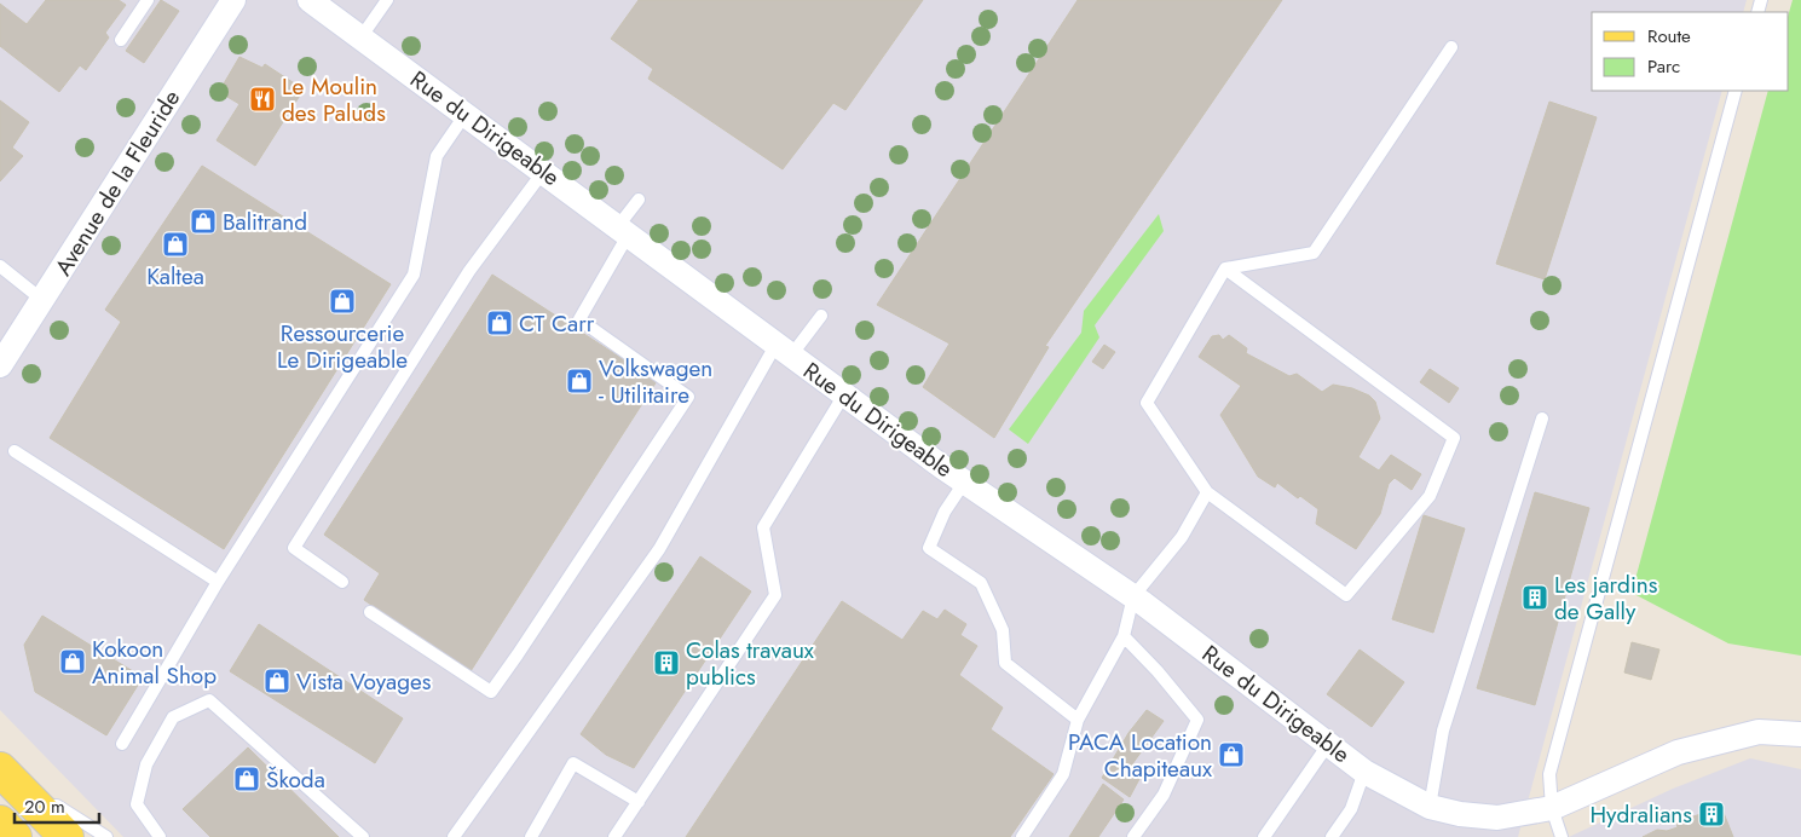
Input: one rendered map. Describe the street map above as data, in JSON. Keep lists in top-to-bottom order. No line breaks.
{"streets":{"street":["Rue du Dirigeable","Avenue de la Fleuride"]},"places":{"restaurant":["Le Moulin des Paluds"],"shop":["Balitrand","Kaltea","Ressourcerie Le Dirigeable","CT Carr","Volkswagen - Utilitaire","Kokoon Animal Shop","Vista Voyages","PACA Location Chapiteaux","Škoda"],"building":["Les jardins de Gally","Colas travaux publics","Hydralians"]},"legend":["Route","Parc"],"scale_bar":"20 m"}
